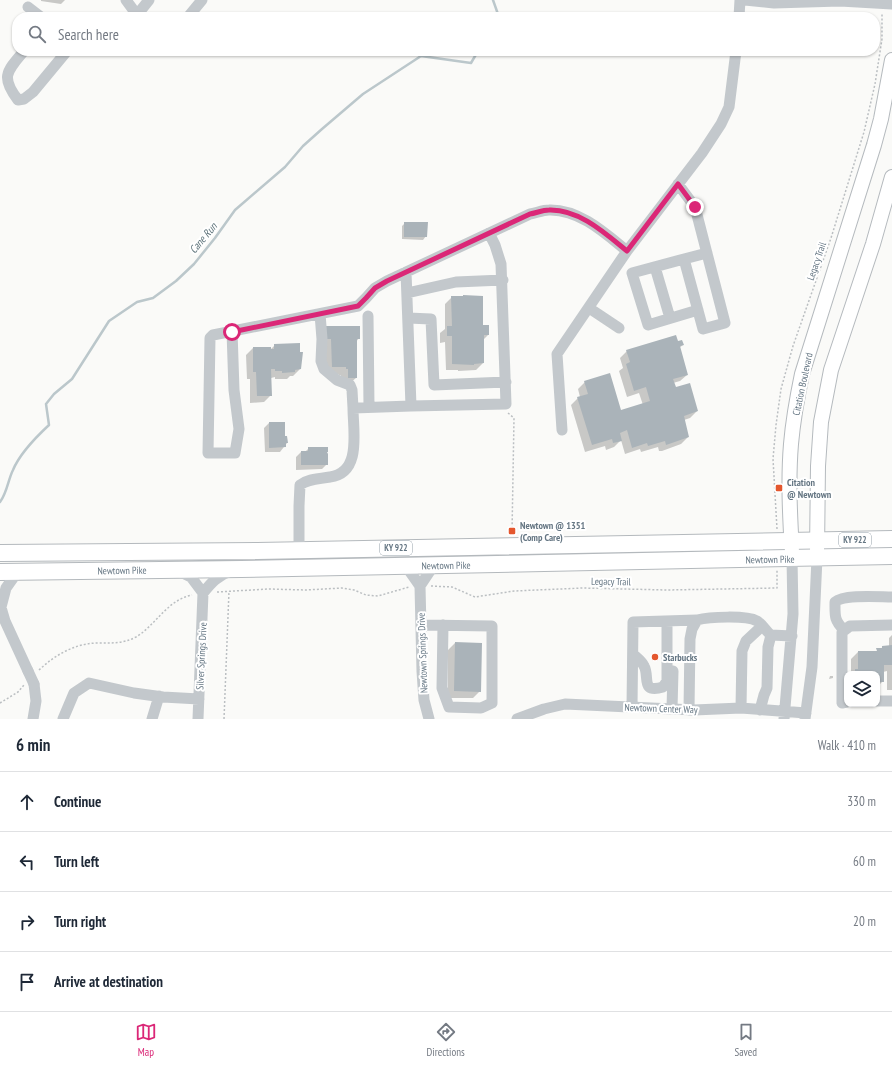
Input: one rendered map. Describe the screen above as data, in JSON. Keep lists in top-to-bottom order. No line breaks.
{"streets":{"highway":["KY 922","Newtown Pike"],"main road":["Citation Boulevard"],"street":["Newtown Springs Drive","Silver Springs Drive","Newtown Center Way"],"path":["Legacy Trail"]},"crossings":[["Legacy Trail","Newtown Springs Drive"],["Citation Boulevard","Newtown Pike"],["Citation Boulevard","Newtown Center Way"]],"water":["Cane Run"],"places":{"transit":["Citation @ Newtown","Newtown @ 1351 (Comp Care)"],"other":["Starbucks"]},"page":{"search":"Search here","heading":["6 min","Walk · 410 m"],"list":[["Continue","330 m"],["Turn left","60 m"],["Turn right","20 m"],"Arrive at destination"],"nav":["Map","Directions","Saved"]}}
